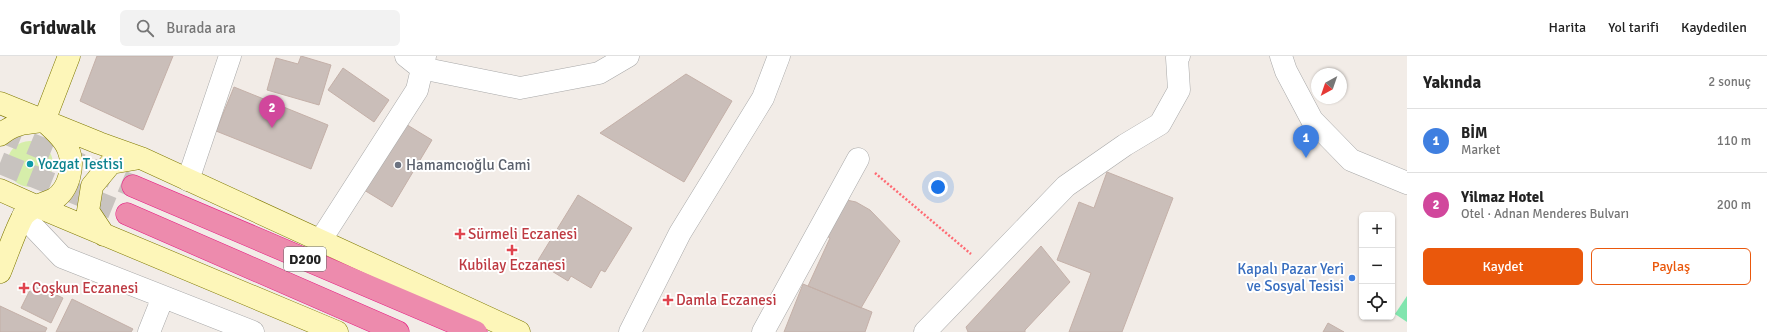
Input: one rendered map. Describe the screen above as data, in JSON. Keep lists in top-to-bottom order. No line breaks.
{"streets":{"highway":["D200"]},"places":{"other":["Yozgat Testisi","Hamamcıoğlu Cami","Kapalı Pazar Yeri ve Sosyal Tesisi"],"health":["Sürmeli Eczanesi","Kubilay Eczanesi","Coşkun Eczanesi","Damla Eczanesi"]},"north":"bottom left","page":{"header":"Gridwalk","search":"Burada ara","nav":["Harita","Yol tarifi","Kaydedilen"],"heading":["Yakında","2 sonuç"],"pins":["2","1"],"list":[{"mark":"1","name":"BİM","note":"Market","value":"110 m"},{"mark":"2","name":"Yilmaz Hotel","note":"Otel · Adnan Menderes Bulvarı","value":"200 m"}],"map_buttons":["+","−"],"buttons":["Kaydet","Paylaş"]}}
